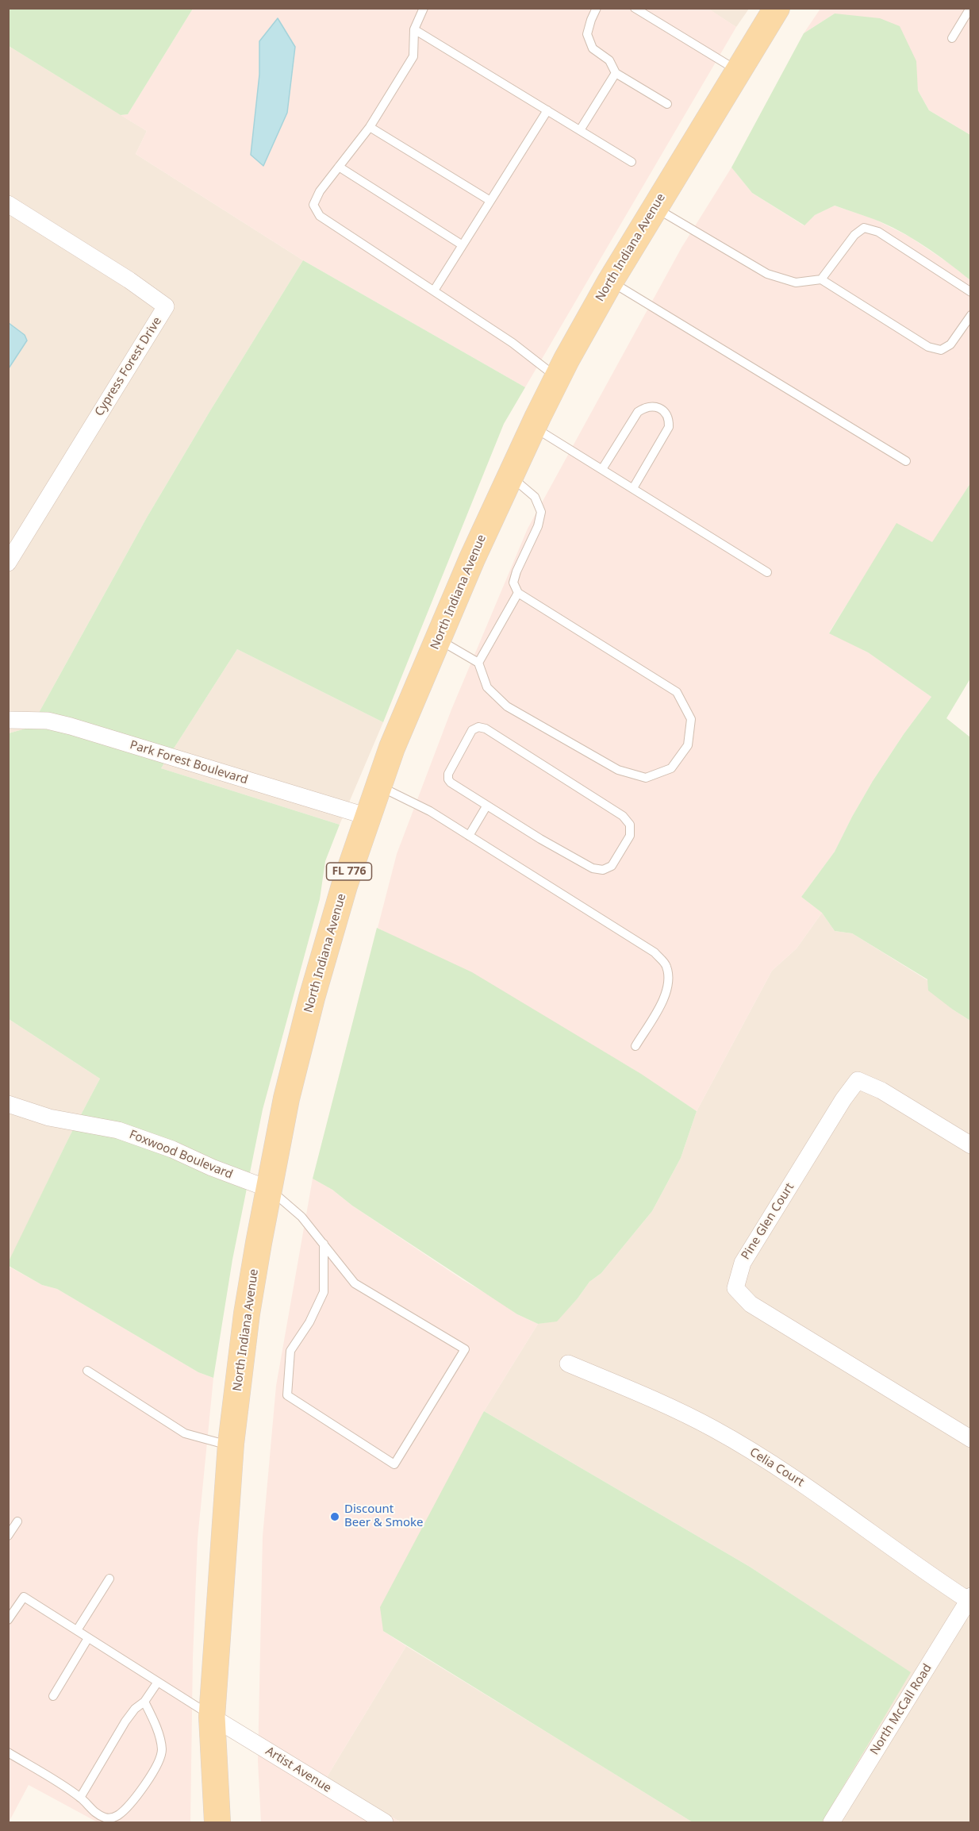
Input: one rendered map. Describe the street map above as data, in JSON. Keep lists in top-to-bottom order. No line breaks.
{"streets":{"main road":["North Indiana Avenue","FL 776"],"street":["Cypress Forest Drive","Park Forest Boulevard","Foxwood Boulevard","Pine Glen Court","Celia Court","North McCall Road","Artist Avenue"]},"crossings":[["North Indiana Avenue","Park Forest Boulevard"],["North Indiana Avenue","Foxwood Boulevard"],["North Indiana Avenue","Artist Avenue"],["Celia Court","North McCall Road"]],"places":["Discount Beer & Smoke"]}
